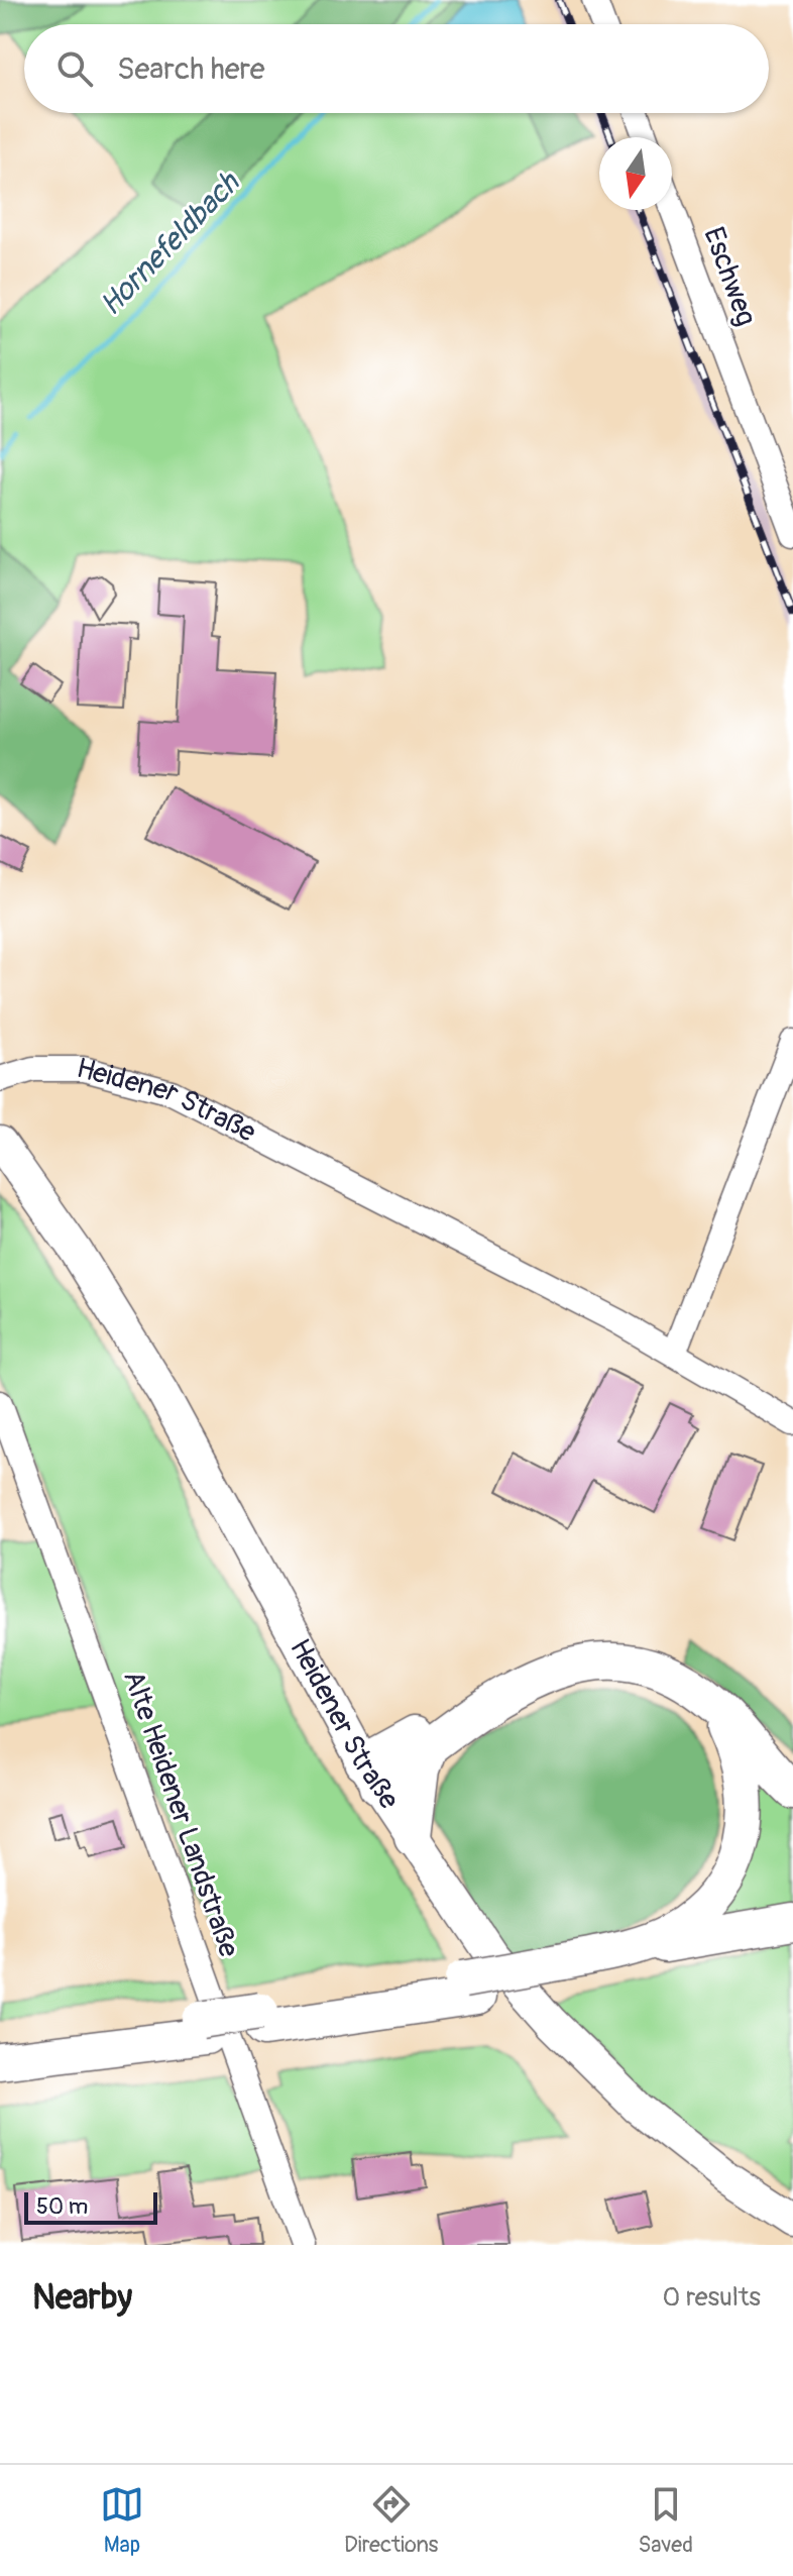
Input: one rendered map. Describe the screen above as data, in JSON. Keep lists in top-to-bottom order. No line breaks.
{"streets":{"main road":["Heidener Straße"],"street":["Eschweg","Alte Heidener Landstraße"]},"water":["Hornefeldbach"],"scale_bar":"50 m","north":"bottom","page":{"search":"Search here","scale":"50 m","heading":["Nearby","0 results"],"nav":["Map","Directions","Saved"]}}
